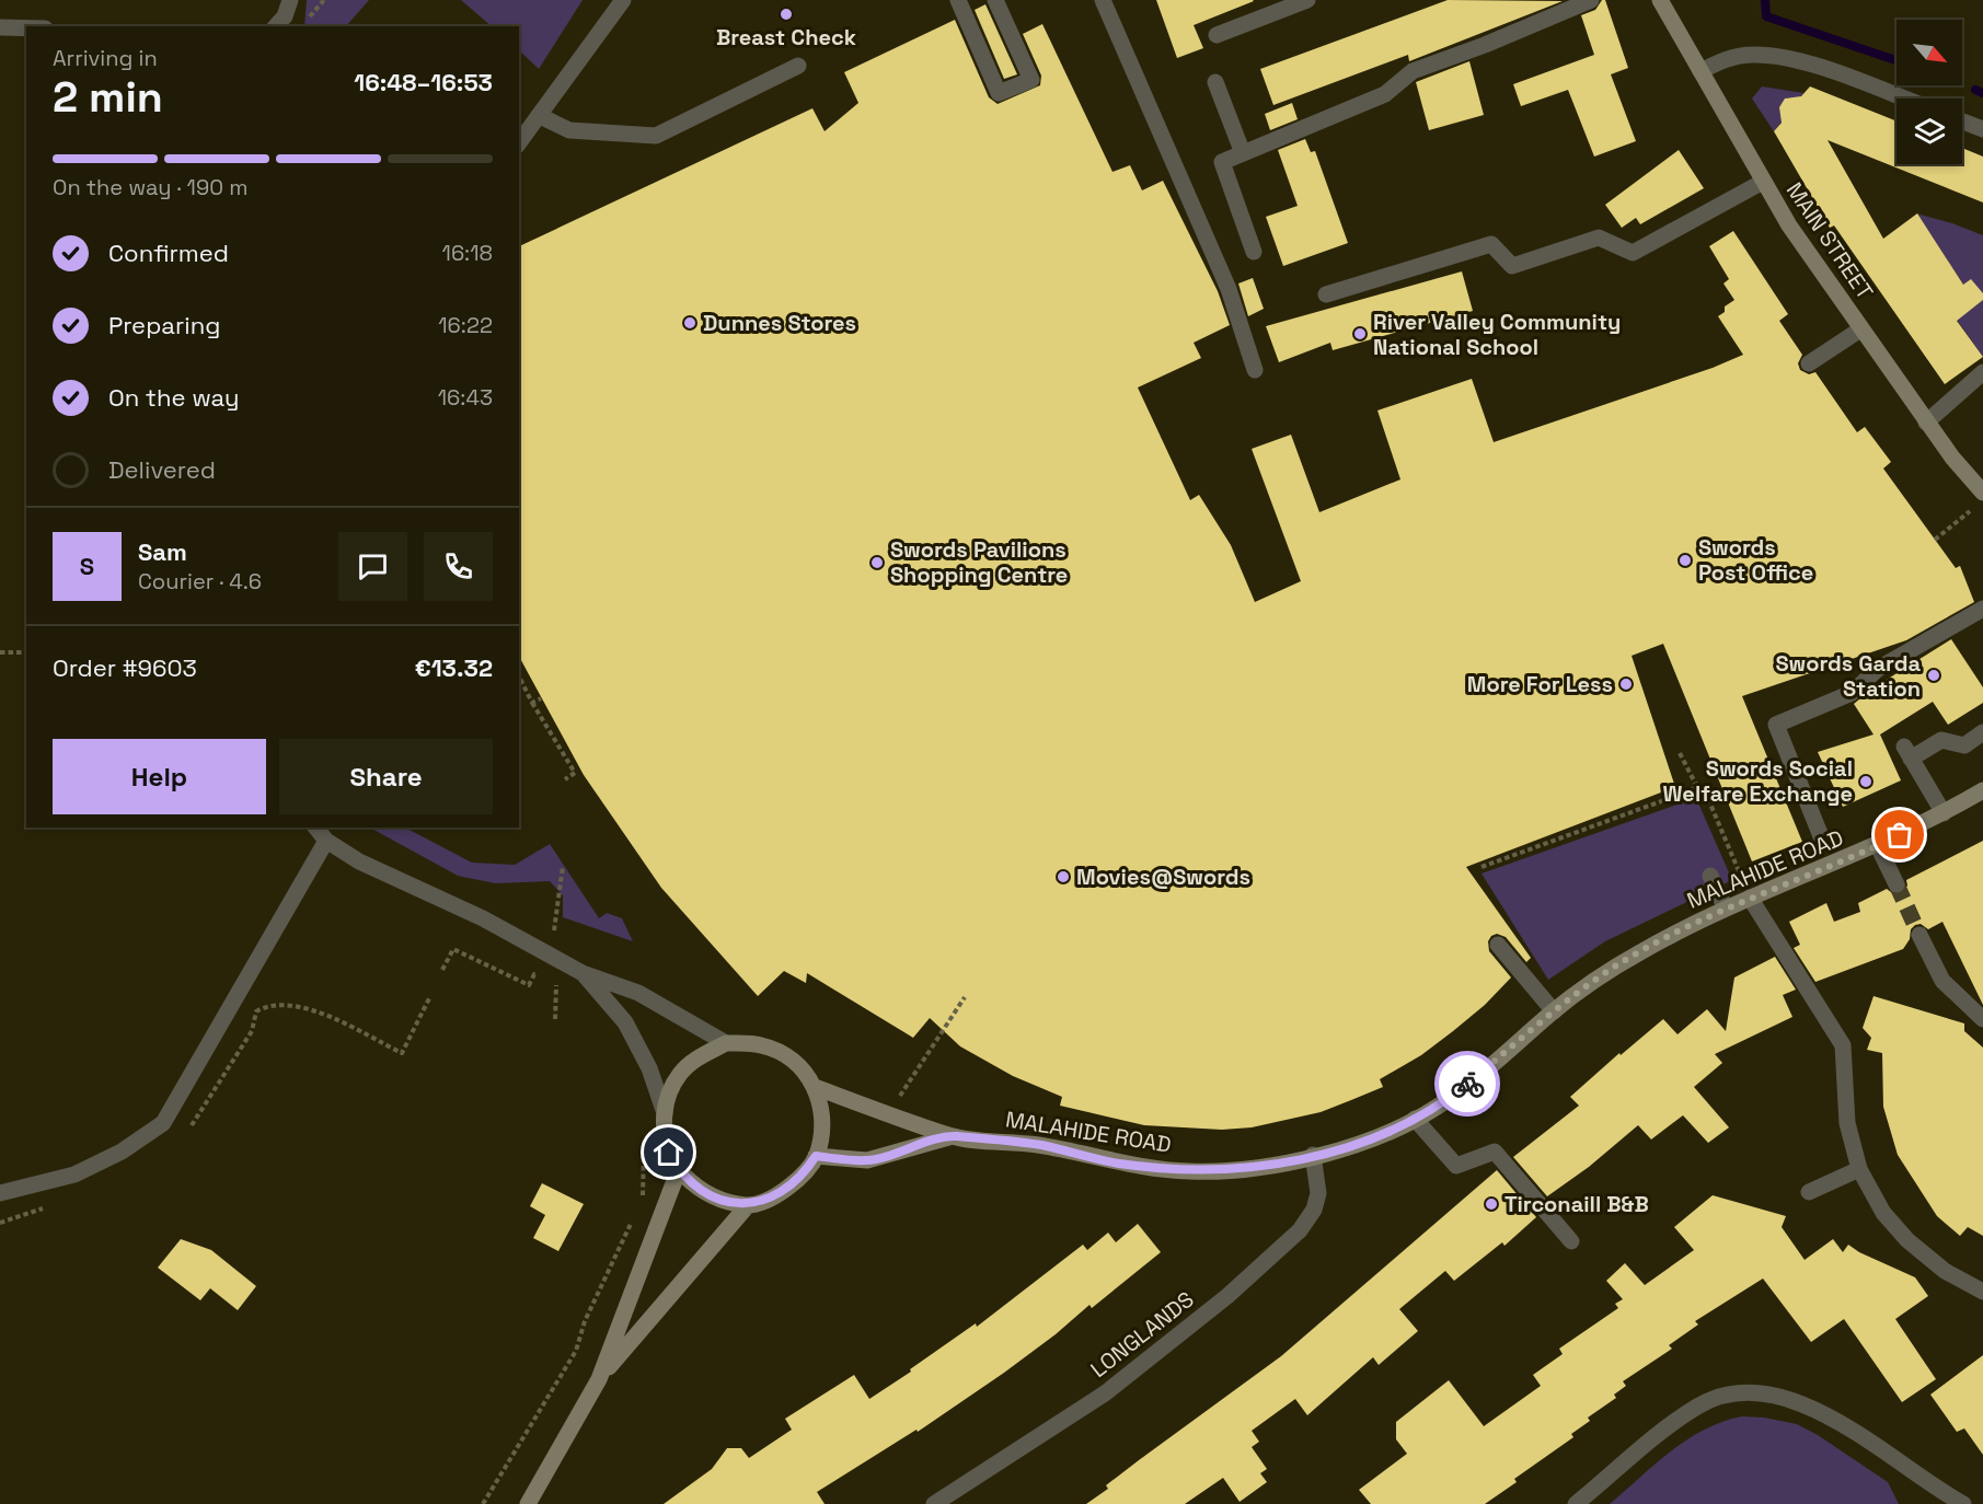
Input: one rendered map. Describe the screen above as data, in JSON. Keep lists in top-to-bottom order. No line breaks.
{"streets":{"main road":["MAIN STREET","MALAHIDE ROAD"],"street":["LONGLANDS"]},"crossings":[["MALAHIDE ROAD","LONGLANDS"]],"places":["Breast Check","Dunnes Stores","River Valley Community National School","Swords Post Office","Swords Pavilions Shopping Centre","Swords Garda Station","More For Less","Swords Social Welfare Exchange","Movies@Swords","Tirconaill B&B"],"north":"bottom right","page":{"heading":["2 min","Arriving in","16:48–16:53"],"panel":["Sam","Courier · 4.6","Order #9603","€13.32"],"bar":"On the way · 190 m","list":[["Confirmed","16:18"],["Preparing","16:22"],["On the way","16:43"],"Delivered"],"round":"S","buttons":["Help","Share"]}}
